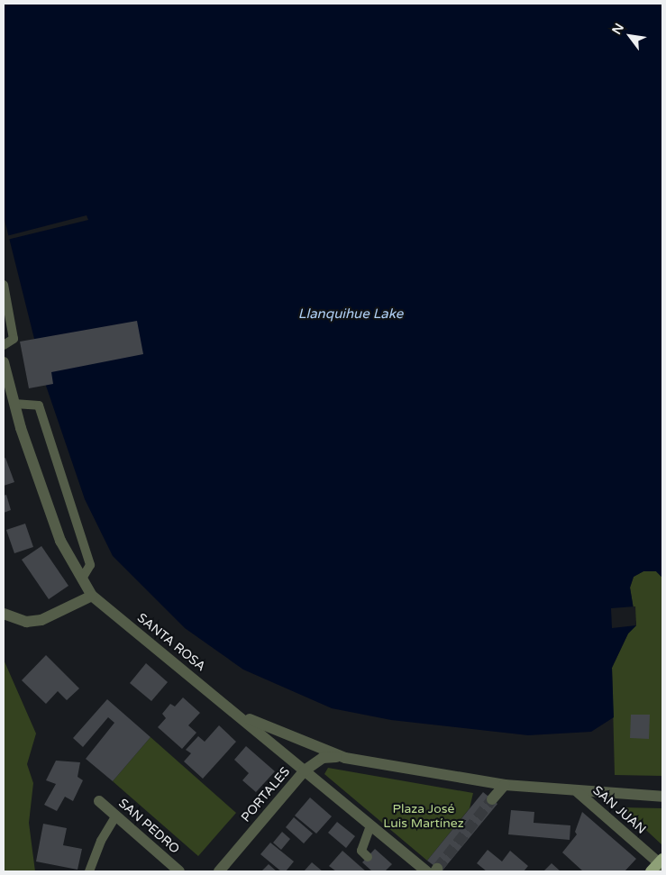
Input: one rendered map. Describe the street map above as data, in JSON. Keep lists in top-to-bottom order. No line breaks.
{"streets":{"street":["SANTA ROSA","PORTALES","SAN JUAN","SAN PEDRO"]},"crossings":[["SANTA ROSA","PORTALES"]],"water":["Llanquihue Lake"],"parks":["Plaza José Luis Martínez"],"north":"top left"}
